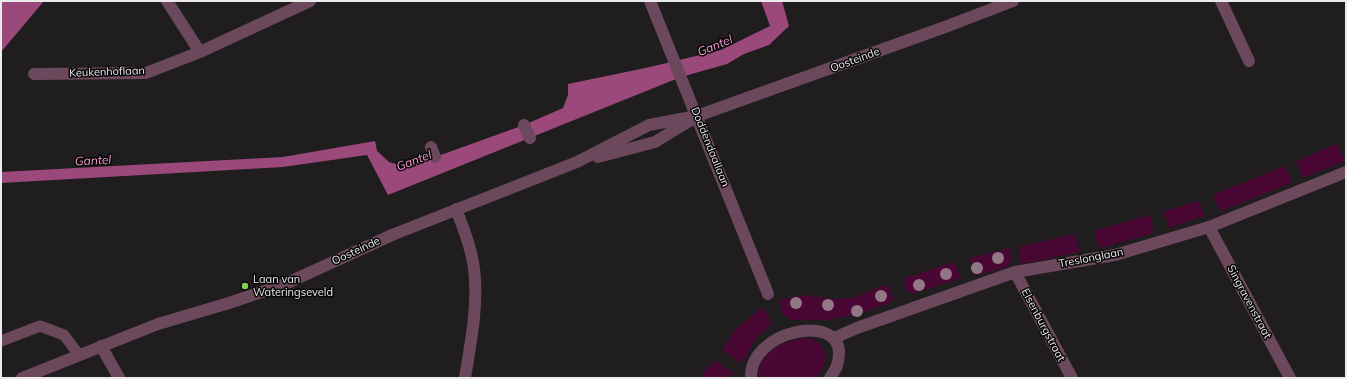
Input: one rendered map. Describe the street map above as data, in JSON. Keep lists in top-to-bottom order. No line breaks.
{"streets":{"street":["Oosteinde","Keukenhoflaan","Doddendaallaan","Treslonglaan","Singravenstraat","Elsenburgstraat"]},"crossings":[["Oosteinde","Doddendaallaan"],["Treslonglaan","Singravenstraat"],["Treslonglaan","Elsenburgstraat"]],"water":["Gantel"],"places":["Laan van Wateringseveld"]}
